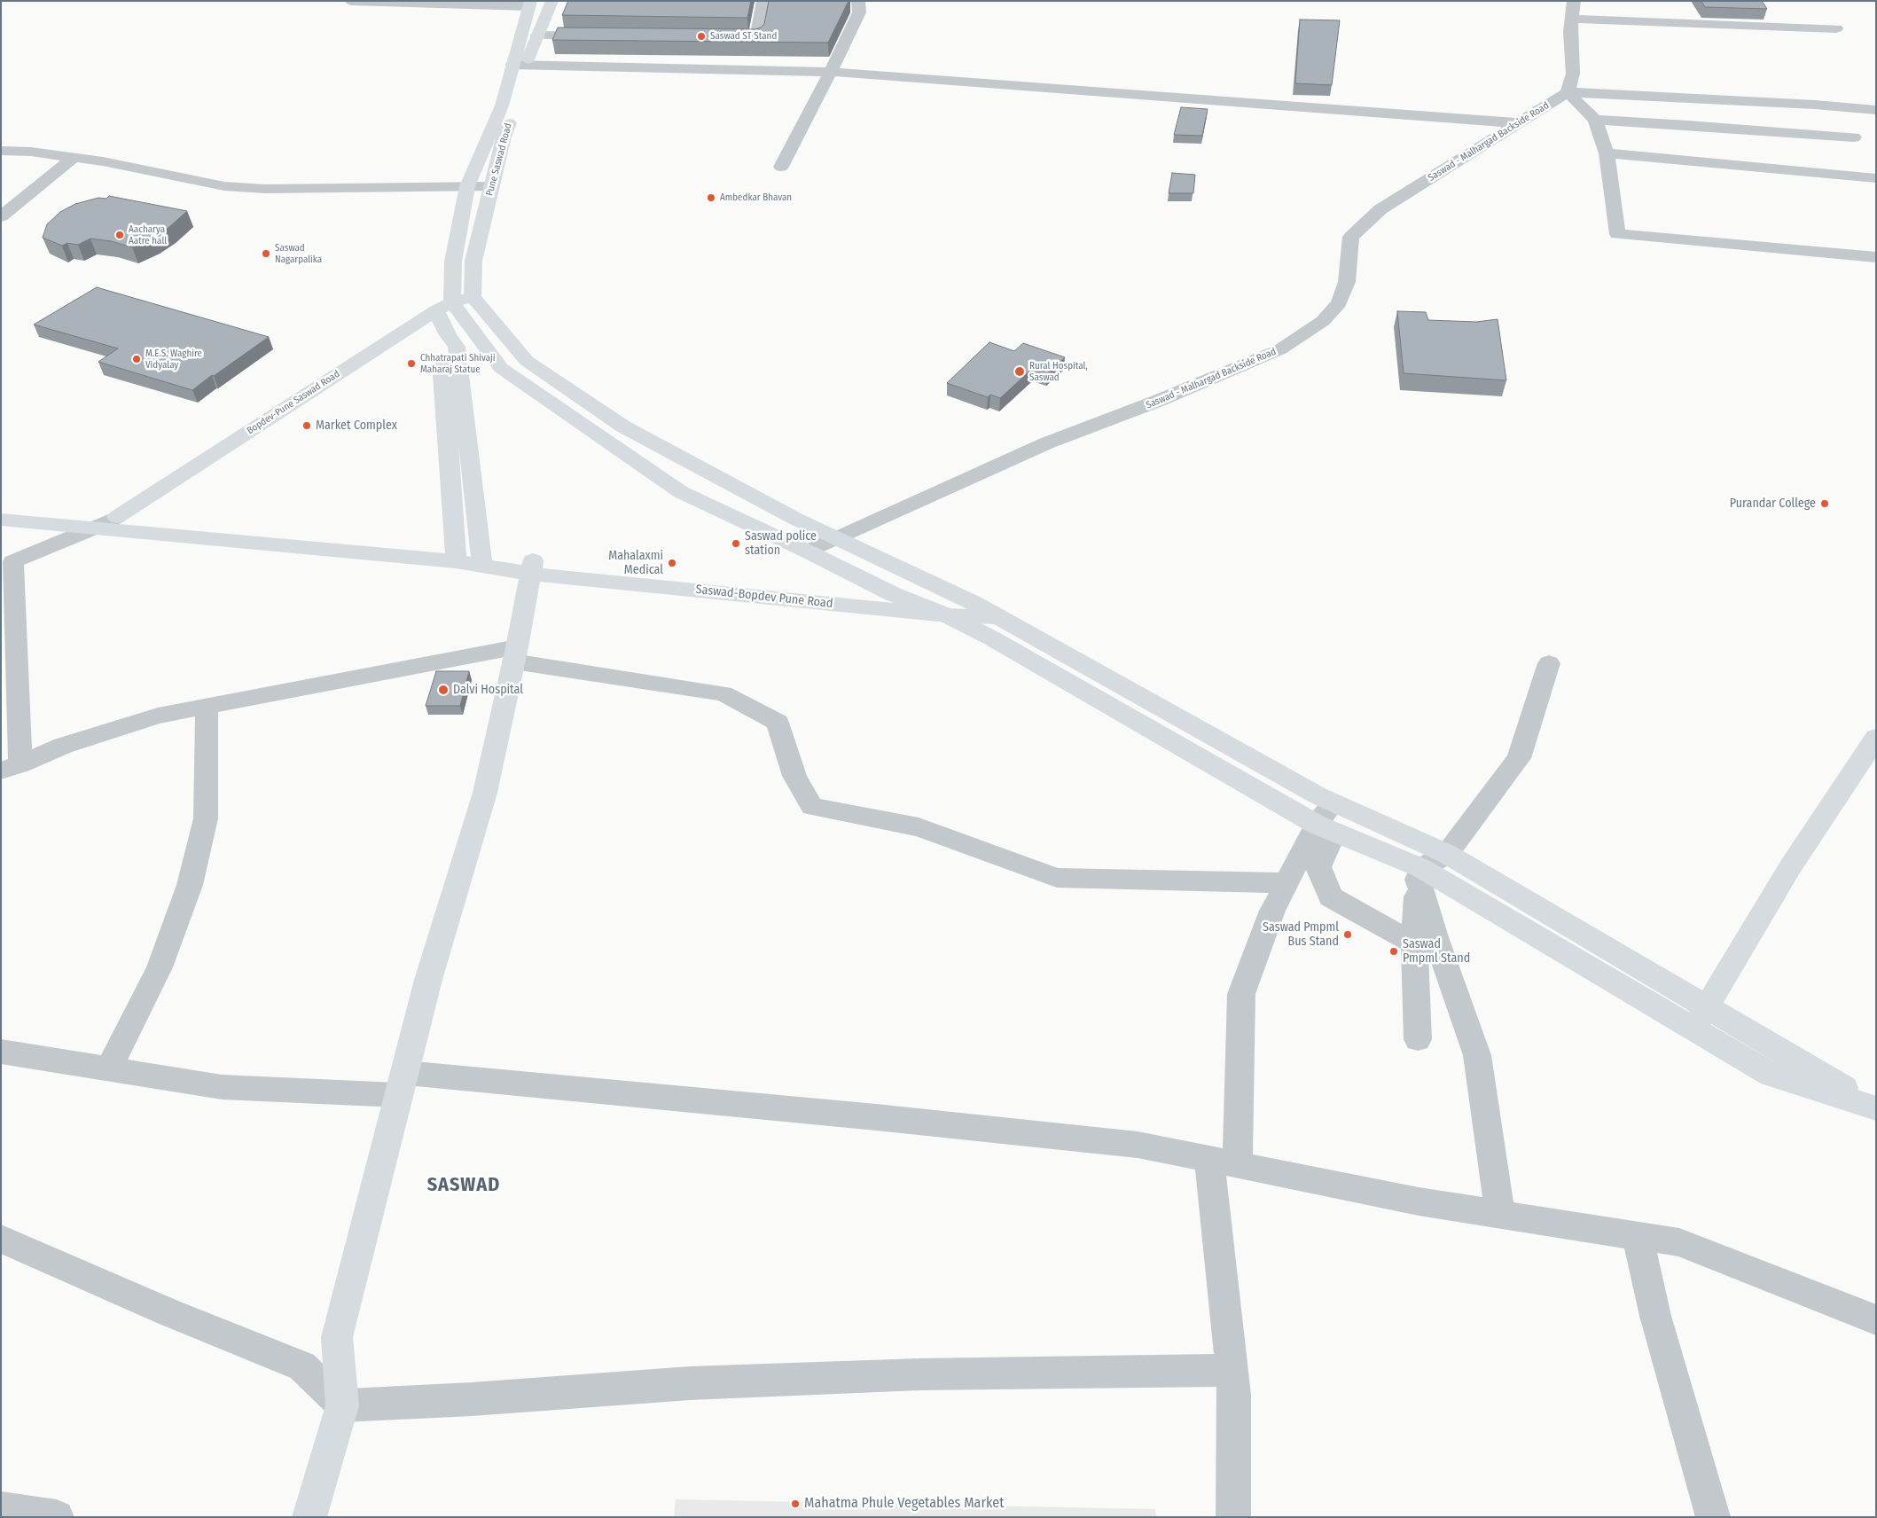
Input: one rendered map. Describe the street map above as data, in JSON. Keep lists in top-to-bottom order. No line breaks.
{"streets":{"main road":["Pune Saswad Road","Bopdev-Pune Saswad Road","Saswad-Bopdev Pune Road"],"street":["Saswad - Malhargad Backside Road"]},"crossings":[["Pune Saswad Road","Bopdev-Pune Saswad Road"]],"districts":["SASWAD"],"places":["Saswad ST Stand","Ambedkar Bhavan","Aacharya Aatre hall","Saswad Nagarpalika","M.E.S. Waghire Vidyalay","Chhatrapati Shivaji Maharaj Statue","Rural Hospital, Saswad","Market Complex","Purandar College","Saswad police station","Mahalaxmi Medical","Dalvi Hospital","Saswad Pmpml Bus Stand","Saswad Pmpml Stand","Mahatma Phule Vegetables Market"]}
